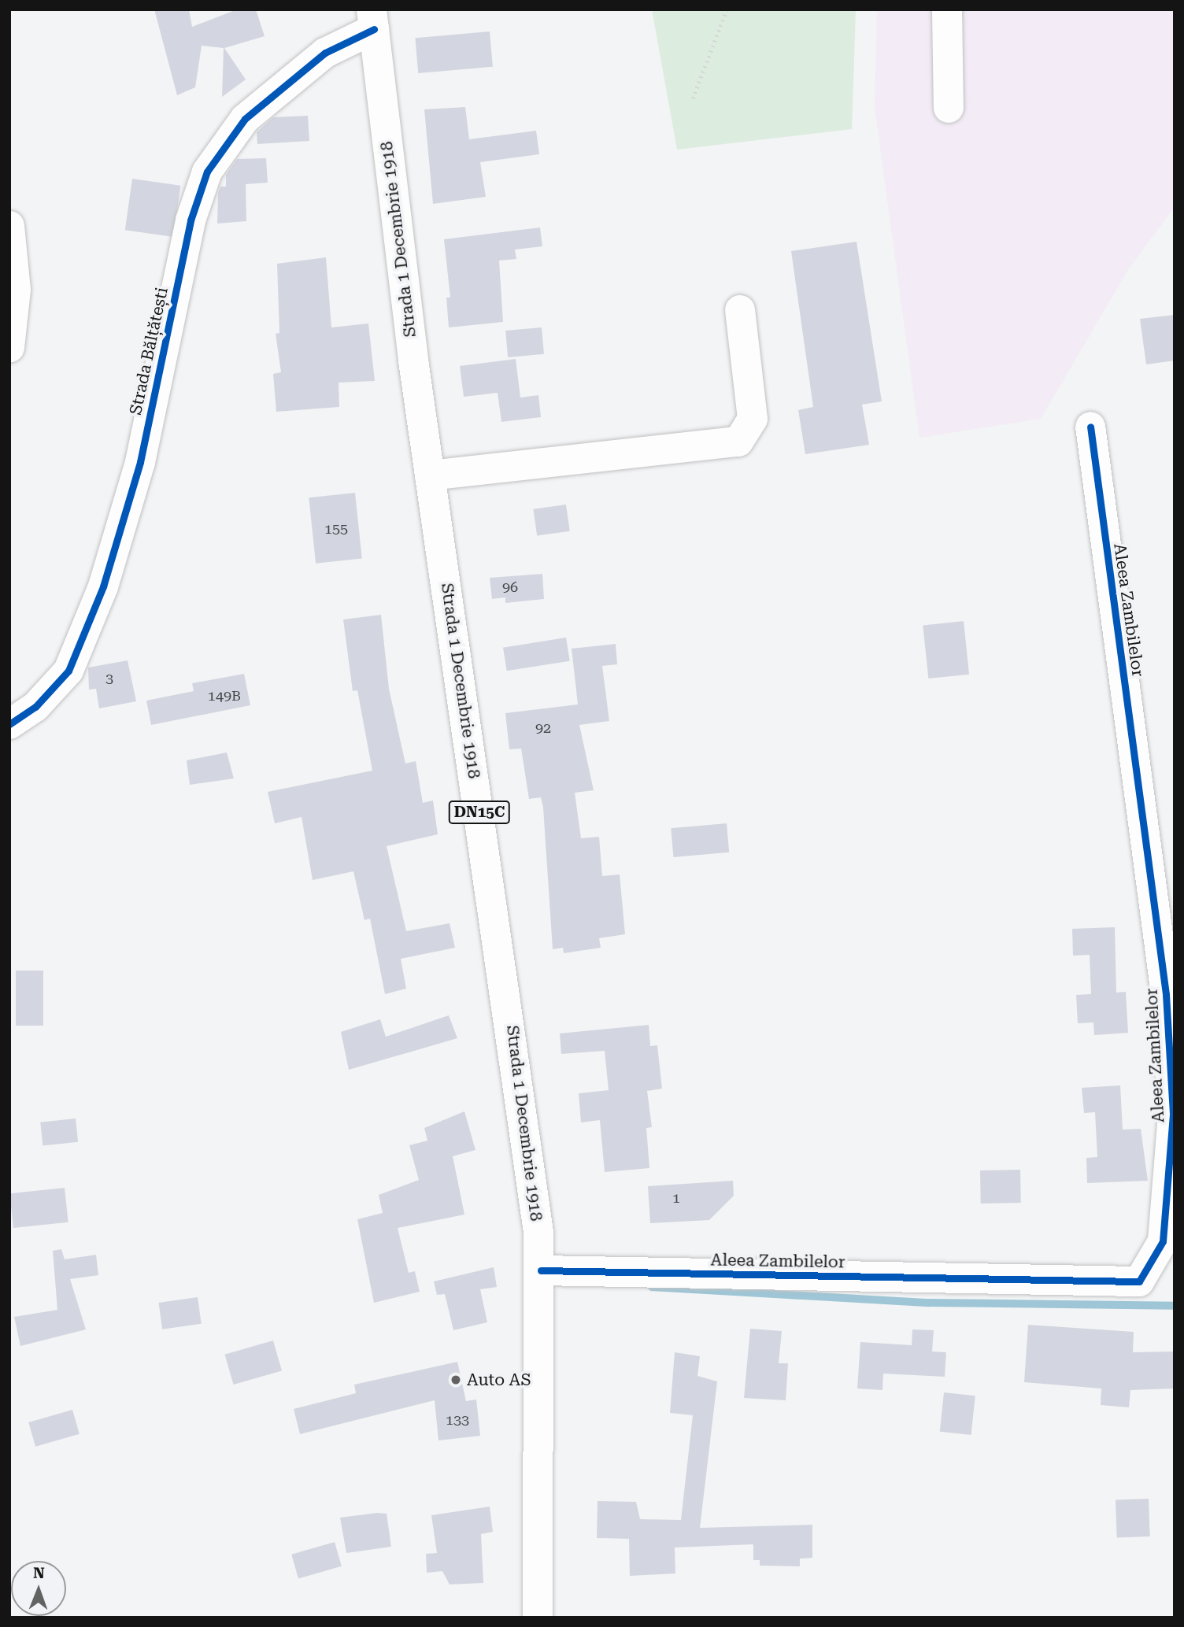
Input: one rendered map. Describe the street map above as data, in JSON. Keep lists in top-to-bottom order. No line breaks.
{"streets":{"street":["Strada 1 Decembrie 1918","Strada Bălțătești","Aleea Zambilelor","DN15C"]},"crossings":[["Strada 1 Decembrie 1918","Strada Bălțătești"],["Strada 1 Decembrie 1918","Aleea Zambilelor"]],"places":["Auto AS"],"house_numbers":["155","96","3","149B","92","1","133"],"north":"top"}
